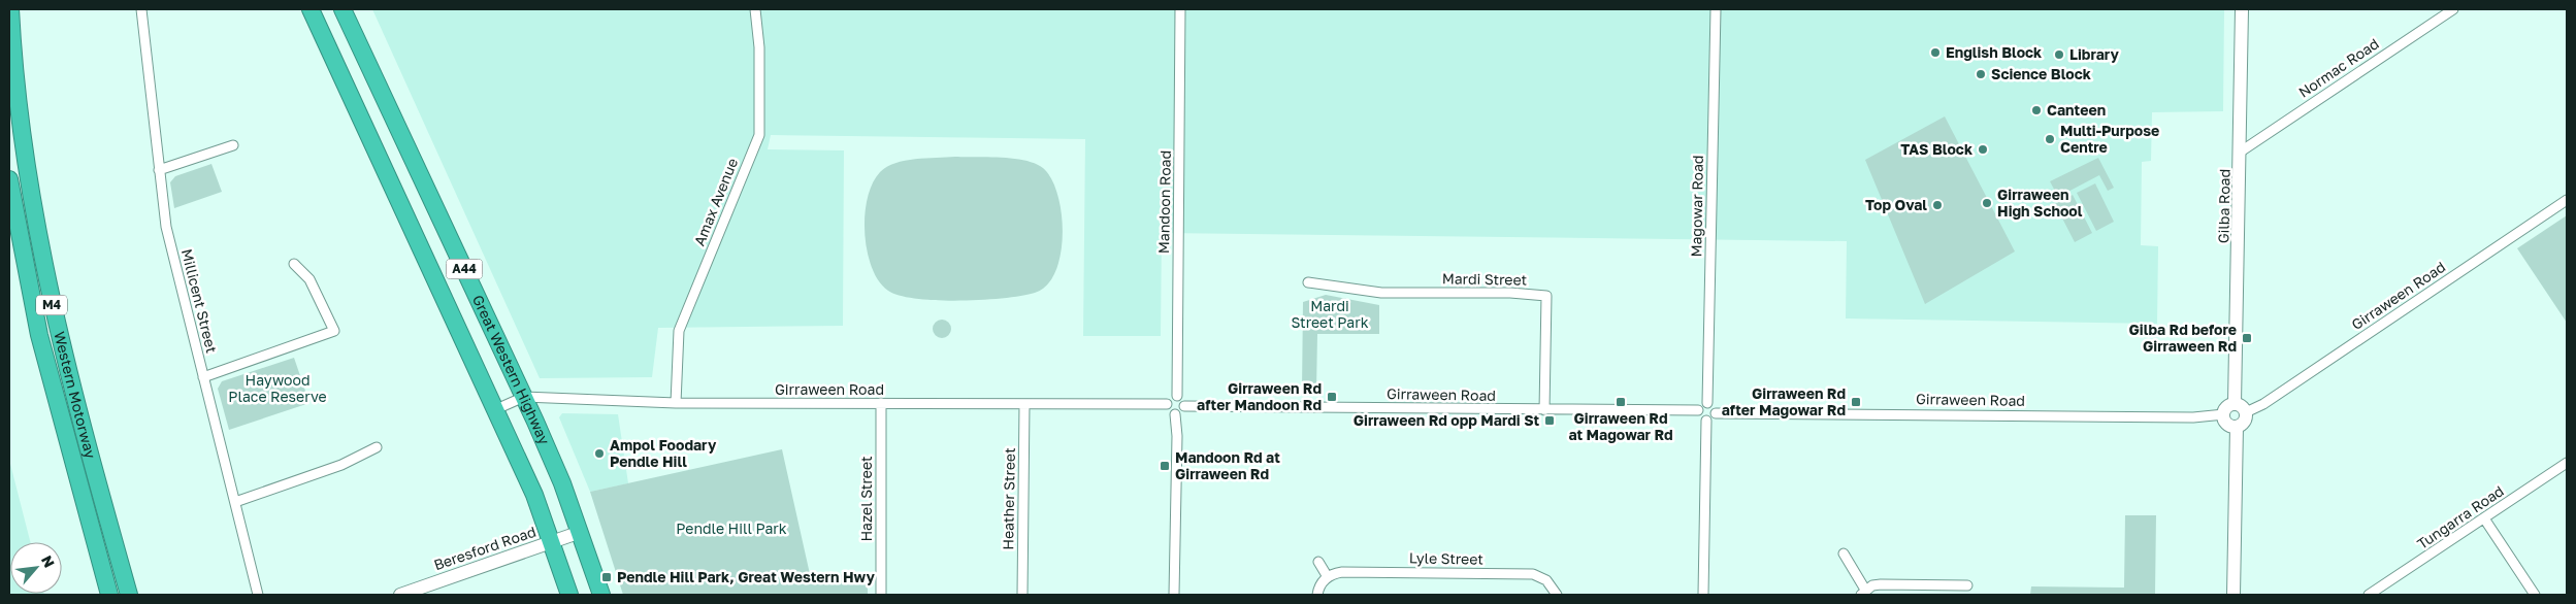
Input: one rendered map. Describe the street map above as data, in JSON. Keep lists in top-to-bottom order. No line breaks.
{"streets":{"highway":["A44","M4","Great Western Highway","Western Motorway"],"street":["Normac Road","Amax Avenue","Mandoon Road","Magowar Road","Gilba Road","Mardi Street","Girraween Road","Millicent Street","Hazel Street","Heather Street","Tungarra Road","Beresford Road","Lyle Street"]},"crossings":[["Normac Road","Gilba Road"],["Amax Avenue","Girraween Road"],["Mandoon Road","Girraween Road"],["Magowar Road","Girraween Road"],["Gilba Road","Girraween Road"],["Mardi Street","Girraween Road"],["Girraween Road","Great Western Highway"],["Girraween Road","Hazel Street"],["Girraween Road","Heather Street"],["Great Western Highway","Beresford Road"]],"parks":["Mardi Street Park","Haywood Place Reserve","Pendle Hill Park"],"places":{"other":["English Block","Library","Science Block","Canteen","Multi-Purpose Centre","TAS Block","Girraween High School","Top Oval","Ampol Foodary Pendle Hill"],"transit":["Gilba Rd before Girraween Rd","Girraween Rd after Mandoon Rd","Girraween Rd at Magowar Rd","Girraween Rd after Magowar Rd","Girraween Rd opp Mardi St","Mandoon Rd at Girraween Rd","Pendle Hill Park, Great Western Hwy"]},"north":"top right"}
